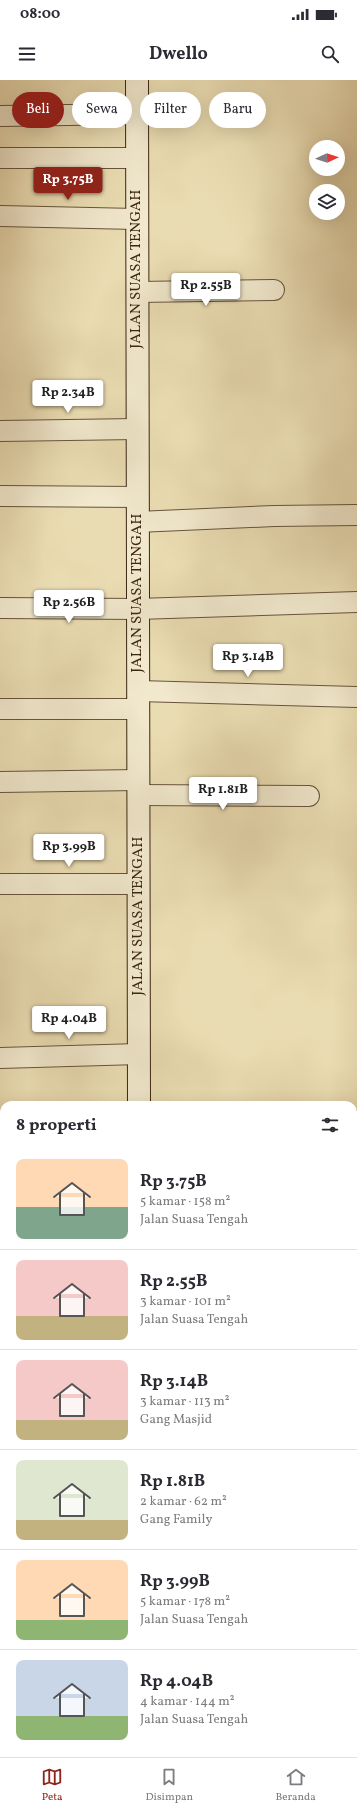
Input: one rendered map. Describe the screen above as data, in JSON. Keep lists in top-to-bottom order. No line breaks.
{"streets":{"street":["JALAN SUASA TENGAH"]},"north":"right","page":{"status":"08:00","header":"Dwello","chip":["Beli","Sewa","Filter","Baru"],"price":["Rp 3.75B","Rp 2.55B","Rp 2.34B","Rp 2.56B","Rp 3.14B","Rp 1.81B","Rp 3.99B","Rp 4.04B"],"heading":"8 properti","list":[{"name":"Rp 3.75B","note":"5 kamar · 158 m² · Jalan Suasa Tengah"},{"name":"Rp 2.55B","note":"3 kamar · 101 m² · Jalan Suasa Tengah"},{"name":"Rp 3.14B","note":"3 kamar · 113 m² · Gang Masjid"},{"name":"Rp 1.81B","note":"2 kamar · 62 m² · Gang Family"},{"name":"Rp 3.99B","note":"5 kamar · 178 m² · Jalan Suasa Tengah"},{"name":"Rp 4.04B","note":"4 kamar · 144 m² · Jalan Suasa Tengah"}],"tabs":["Peta","Disimpan","Beranda"]}}
